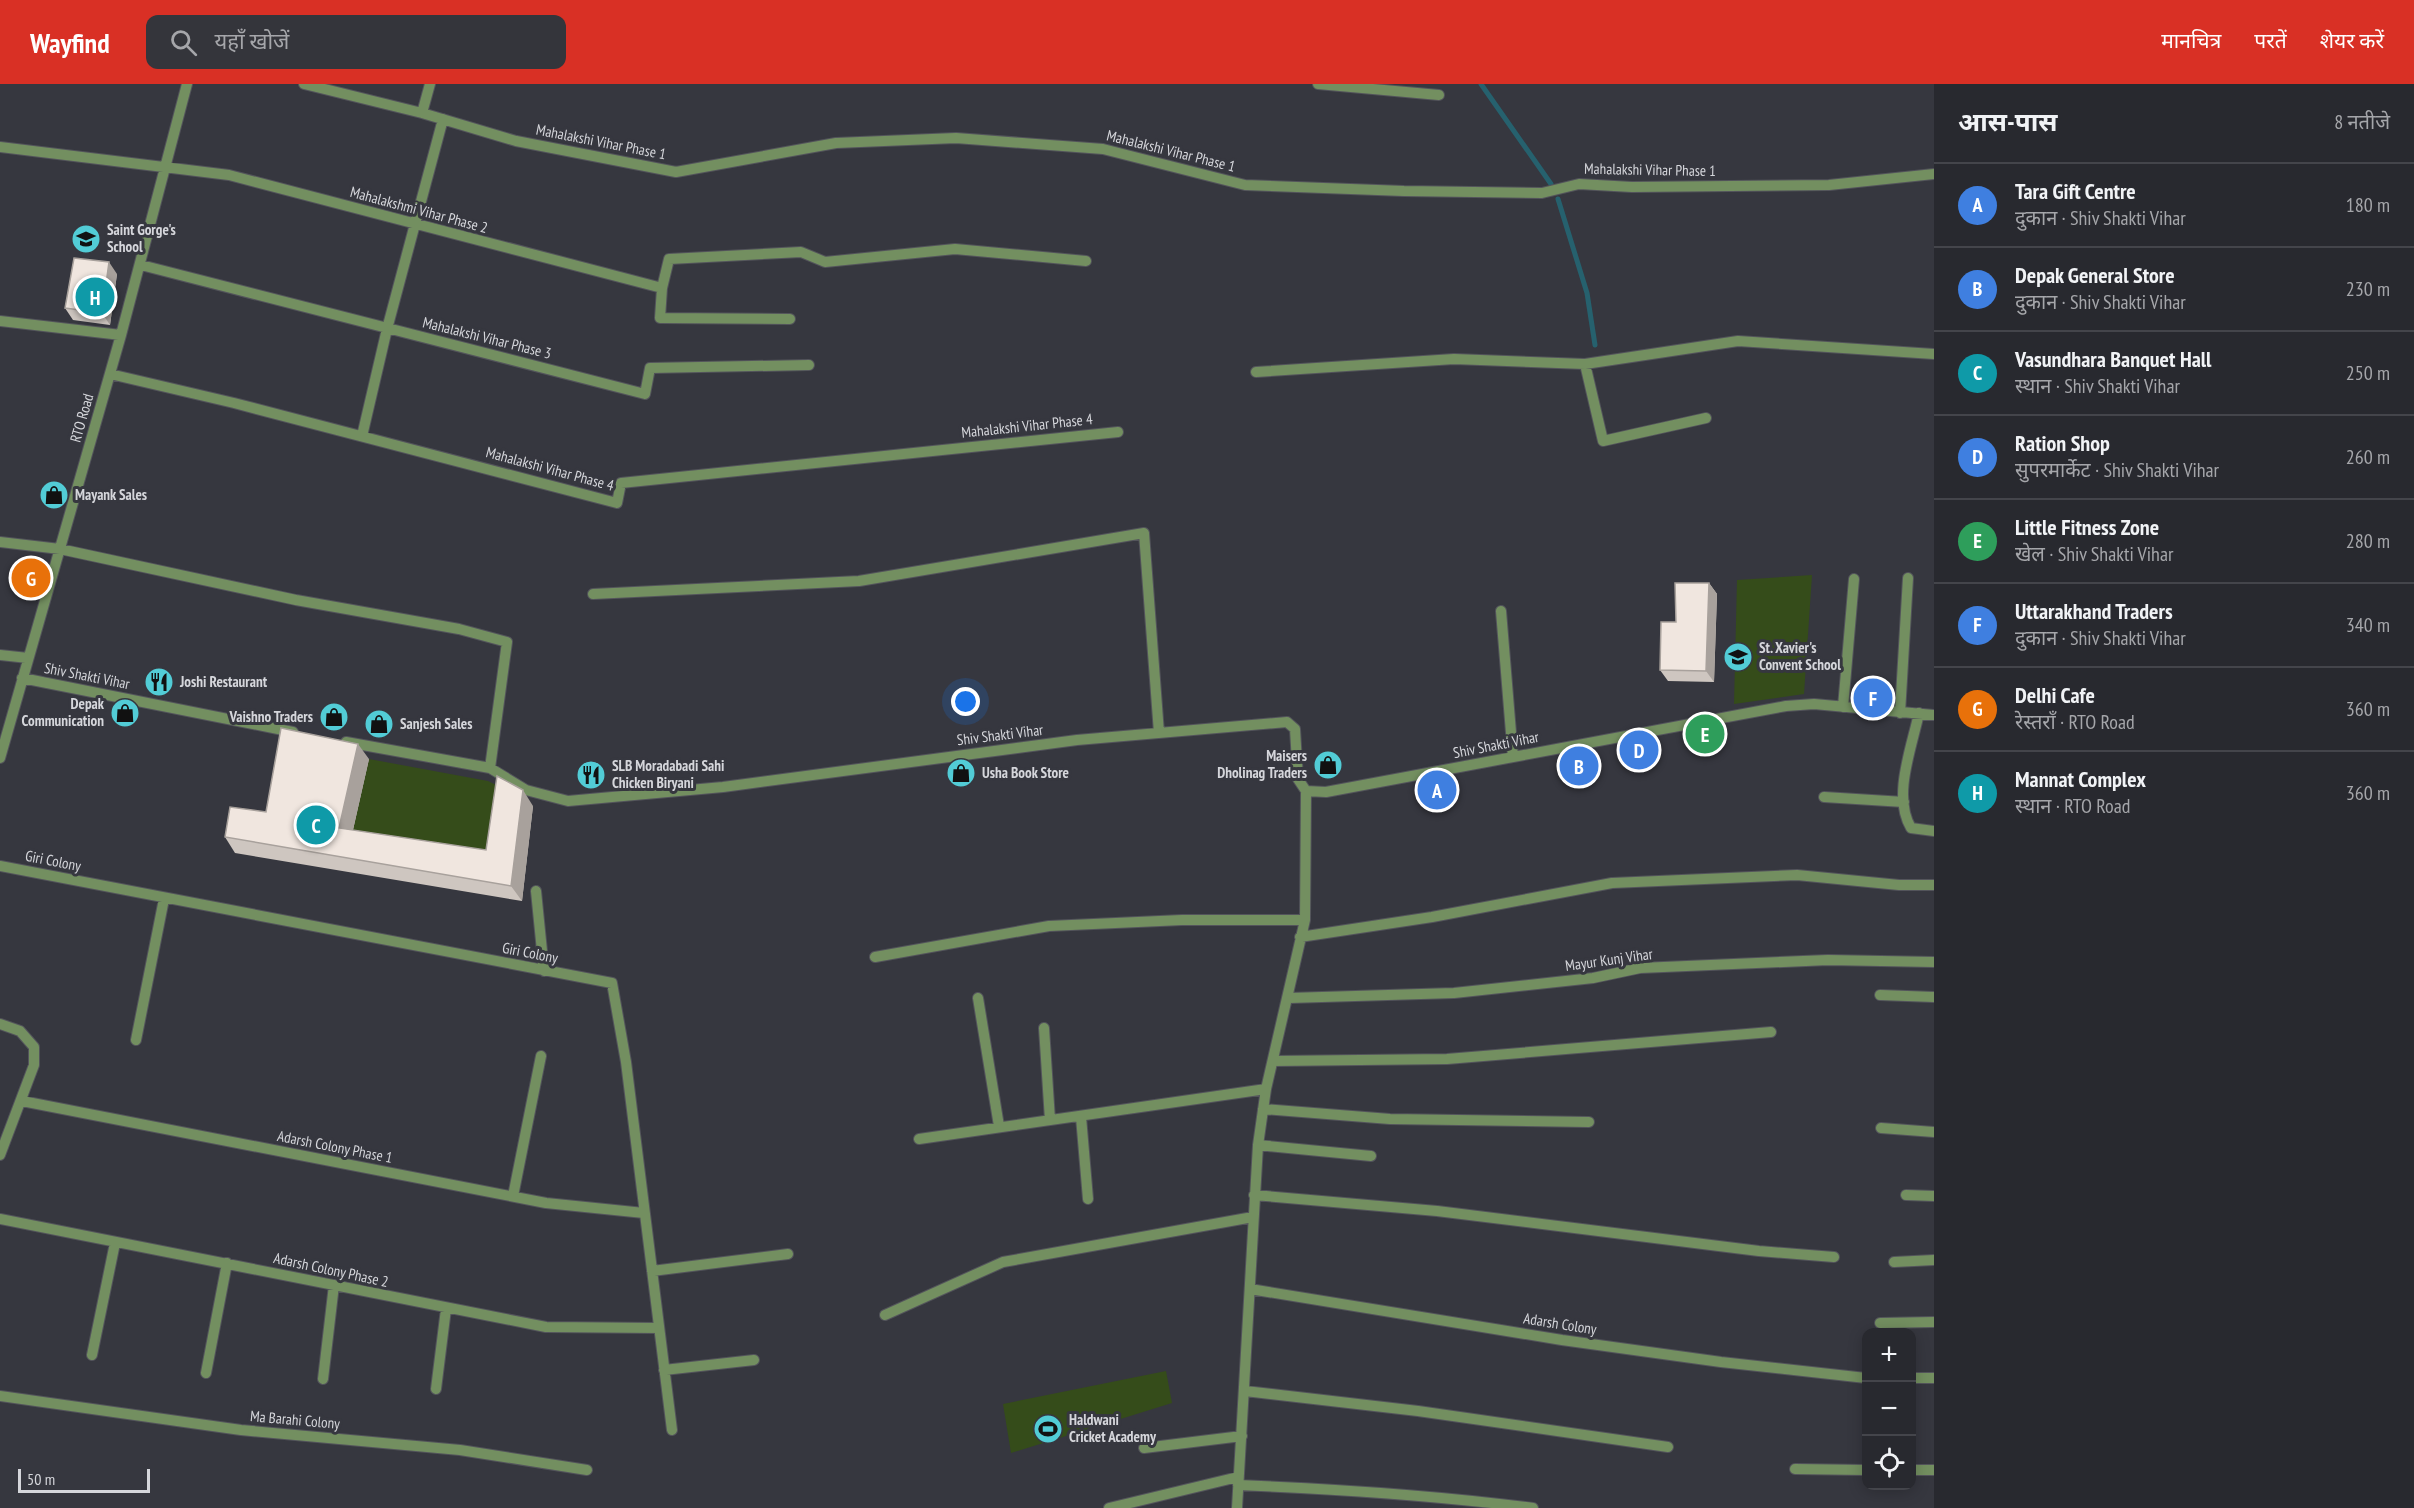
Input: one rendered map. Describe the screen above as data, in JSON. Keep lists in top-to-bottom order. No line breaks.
{"streets":{"street":["Mahalakshi Vihar Phase 1","Mahalakshmi Vihar Phase 2","Mahalakshi Vihar Phase 3","RTO Road","Mahalakshi Vihar Phase 4","Shiv Shakti Vihar","Giri Colony","Mayur Kunj Vihar","Adarsh Colony Phase 1","Adarsh Colony Phase 2","Adarsh Colony","Ma Barahi Colony"]},"crossings":[["Mahalakshmi Vihar Phase 2","RTO Road"],["Mahalakshi Vihar Phase 3","RTO Road"],["RTO Road","Mahalakshi Vihar Phase 4"],["RTO Road","Shiv Shakti Vihar"],["Giri Colony","Adarsh Colony Phase 1"],["Giri Colony","Adarsh Colony Phase 2"]],"places":{"school or university":["Saint Gorge's School","St. Xavier's Convent School"],"shop":["Mayank Sales","Depak Communication","Vaishno Traders","Sanjesh Sales","Maisers Dholinag Traders","Usha Book Store"],"restaurant":["Joshi Restaurant","SLB Moradabadi Sahi Chicken Biryani"],"sports":["Haldwani Cricket Academy"]},"scale_bar":"50 m","page":{"header":"Wayfind","search":"यहाँ खोजें","nav":["मानचित्र","परतें","शेयर करें"],"heading":["आस-पास","8 नतीजे"],"list":[{"mark":"A","name":"Tara Gift Centre","note":"दुकान · Shiv Shakti Vihar","value":"180 m"},{"mark":"B","name":"Depak General Store","note":"दुकान · Shiv Shakti Vihar","value":"230 m"},{"mark":"C","name":"Vasundhara Banquet Hall","note":"स्थान · Shiv Shakti Vihar","value":"250 m"},{"mark":"D","name":"Ration Shop","note":"सुपरमार्केट · Shiv Shakti Vihar","value":"260 m"},{"mark":"E","name":"Little Fitness Zone","note":"खेल · Shiv Shakti Vihar","value":"280 m"},{"mark":"F","name":"Uttarakhand Traders","note":"दुकान · Shiv Shakti Vihar","value":"340 m"},{"mark":"G","name":"Delhi Cafe","note":"रेस्तराँ · RTO Road","value":"360 m"},{"mark":"H","name":"Mannat Complex","note":"स्थान · RTO Road","value":"360 m"}],"pins":["H","G","F","E","D","B","A","C"],"map_buttons":["+","−"],"scale":"50 m"}}
